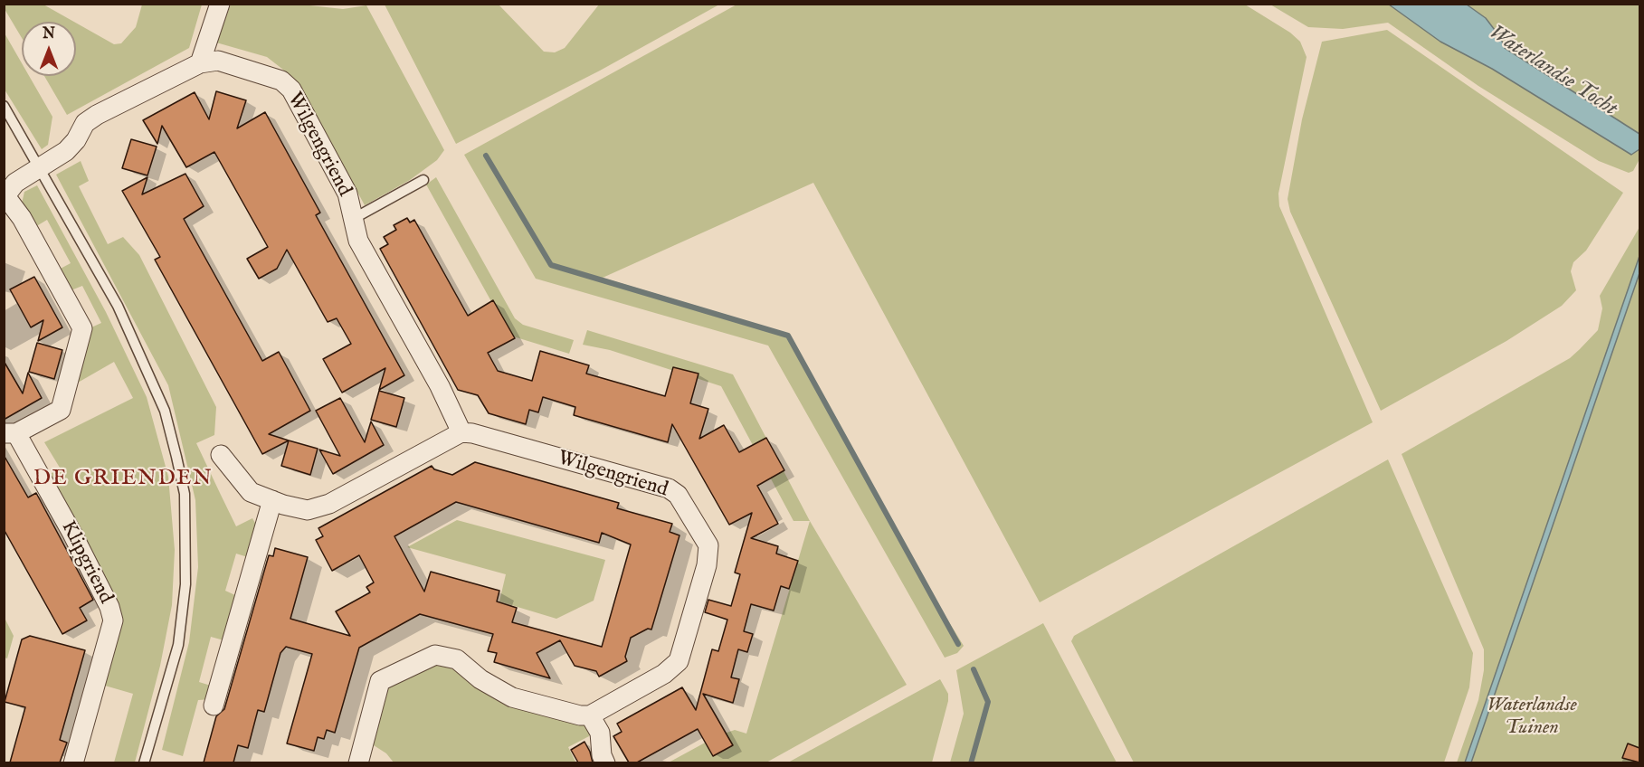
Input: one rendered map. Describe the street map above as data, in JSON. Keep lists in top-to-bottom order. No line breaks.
{"streets":{"street":["Wilgengriend","Klipgriend"]},"crossings":[["Wilgengriend","Klipgriend"]],"districts":["DE GRIENDEN"],"water":["Waterlandse Tocht"],"parks":["Waterlandse Tuinen"],"north":"top"}
